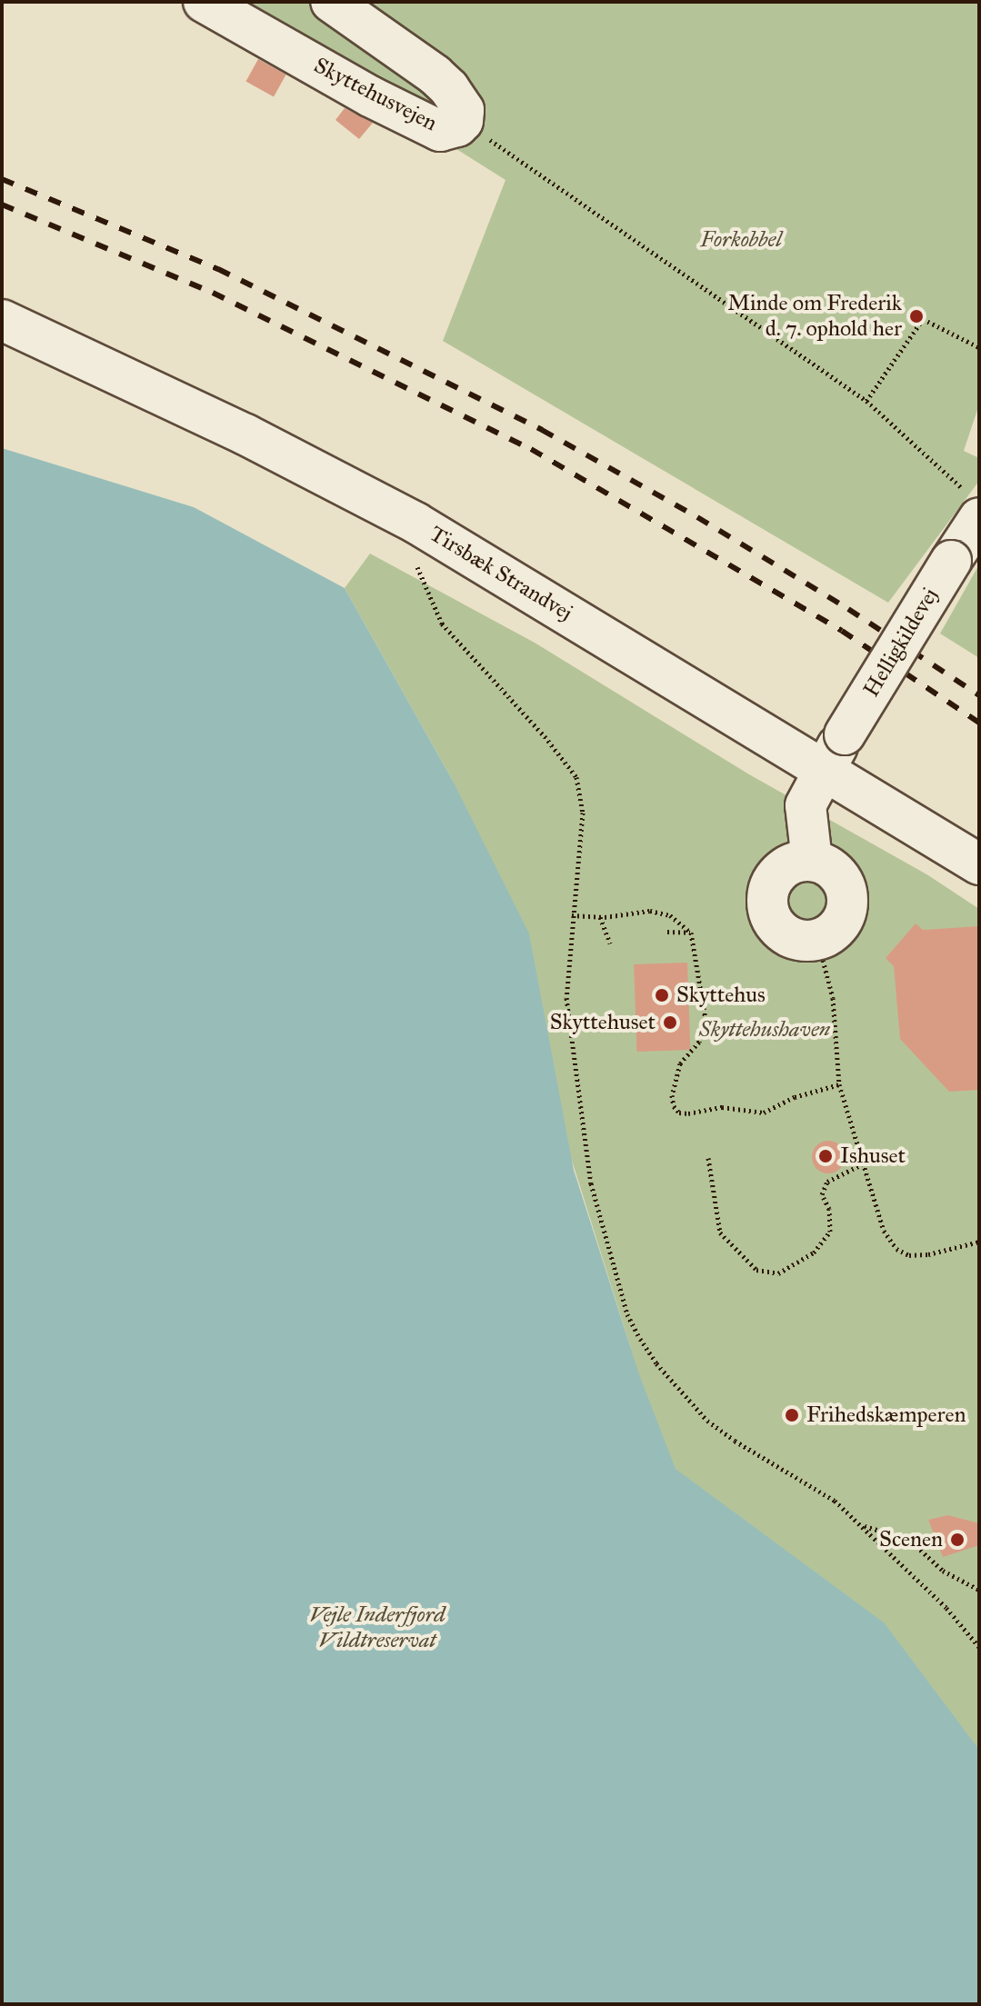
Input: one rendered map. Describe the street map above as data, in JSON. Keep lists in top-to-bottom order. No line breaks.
{"streets":{"street":["Skyttehusvejen","Tirsbæk Strandvej","Helligkildevej"]},"crossings":[["Tirsbæk Strandvej","Helligkildevej"]],"parks":["Forkobbel","Skyttehushaven","Vejle Inderfjord Vildtreservat"],"places":["Minde om Frederik d. 7. ophold her","Skyttehus","Skyttehuset","Ishuset","Frihedskæmperen","Scenen"]}
